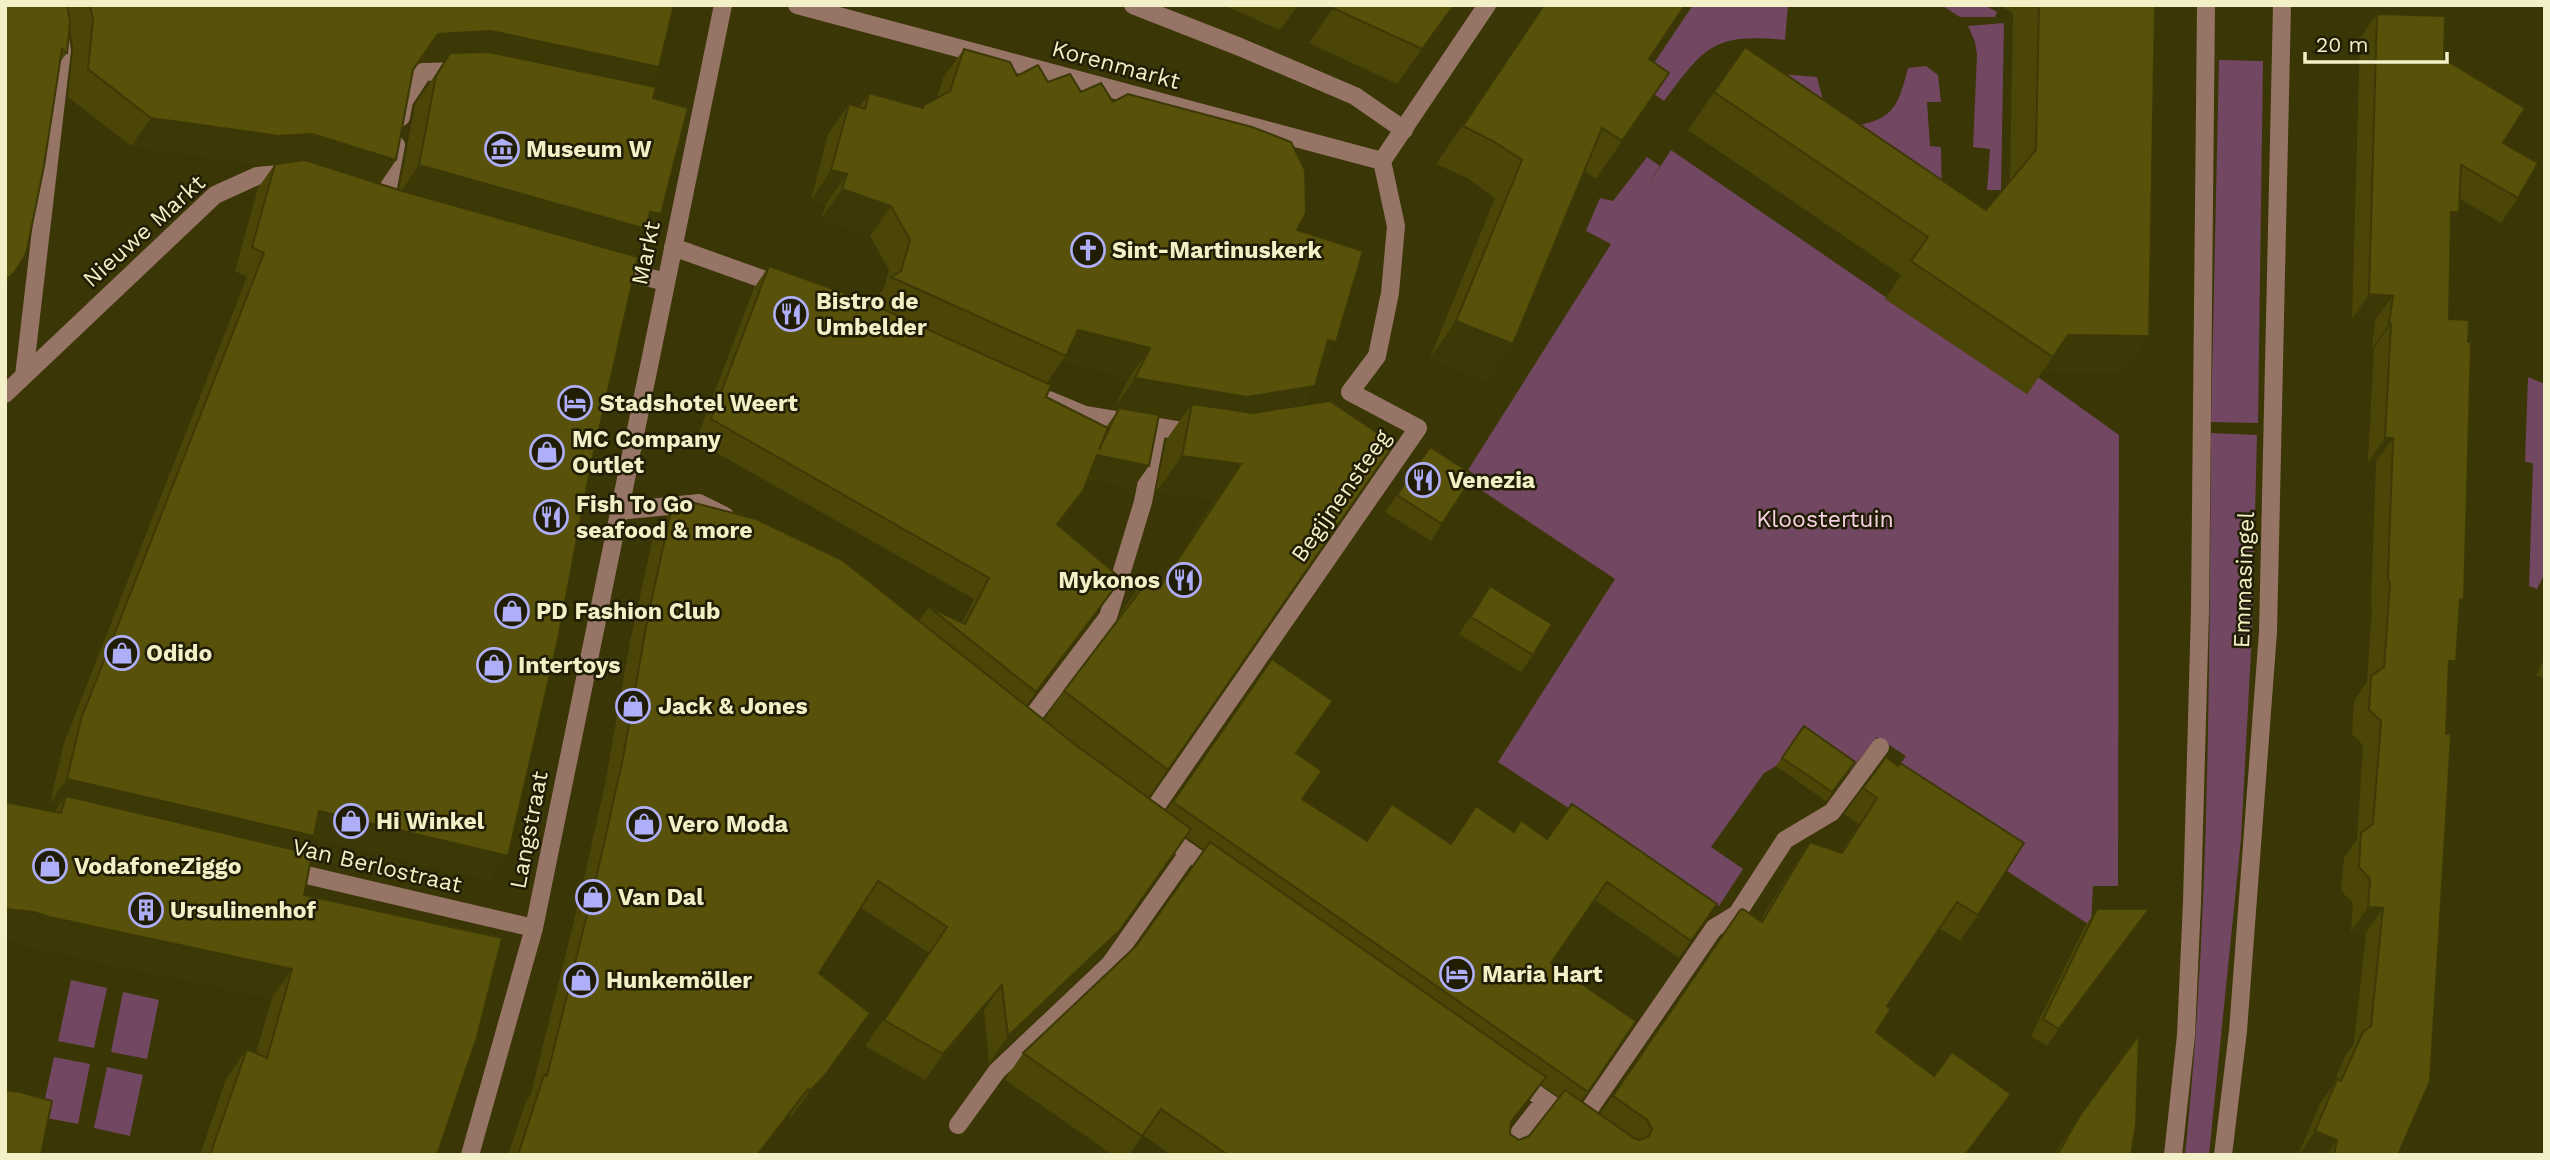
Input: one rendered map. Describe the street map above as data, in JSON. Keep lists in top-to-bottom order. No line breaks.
{"streets":{"street":["Korenmarkt","Nieuwe Markt","Markt","Begijnensteeg","Emmasingel","Langstraat","Van Berlostraat"]},"crossings":[["Markt","Langstraat"],["Langstraat","Van Berlostraat"]],"parks":["Kloostertuin"],"places":{"museum":["Museum W"],"church":["Sint-Martinuskerk"],"restaurant":["Bistro de Umbelder","Venezia","Fish To Go seafood & more","Mykonos"],"hotel":["Stadshotel Weert","Maria Hart"],"shop":["MC Company Outlet","PD Fashion Club","Odido","Intertoys","Jack & Jones","Hi Winkel","Vero Moda","VodafoneZiggo","Van Dal","Hunkemöller"],"building":["Ursulinenhof"]},"scale_bar":"20 m"}
